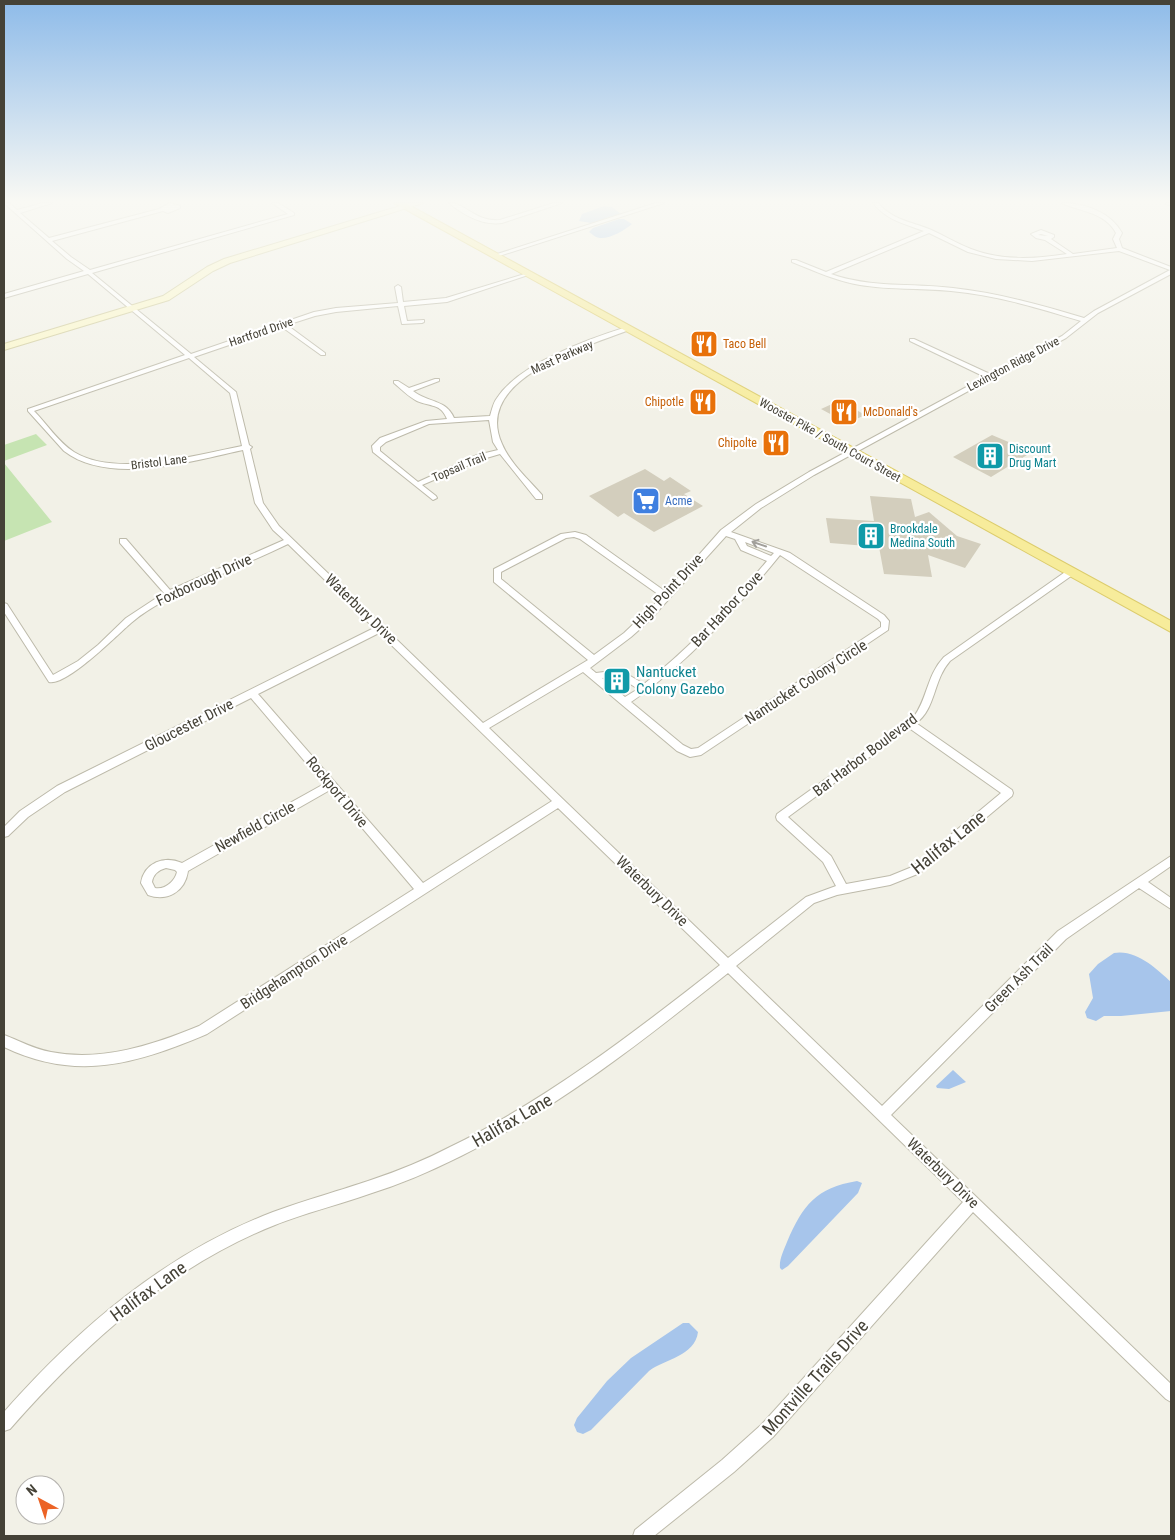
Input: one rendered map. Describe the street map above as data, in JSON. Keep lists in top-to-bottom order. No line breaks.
{"streets":{"main road":["Wooster Pike / South Court Street"],"street":["Hartford Drive","Mast Parkway","Lexington Ridge Drive","Bristol Lane","Topsail Trail","Foxborough Drive","High Point Drive","Waterbury Drive","Bar Harbor Cove","Nantucket Colony Circle","Gloucester Drive","Bar Harbor Boulevard","Rockport Drive","Newfield Circle","Halifax Lane","Bridgehampton Drive","Green Ash Trail","Montville Trails Drive"]},"crossings":[["Hartford Drive","Bristol Lane"],["Hartford Drive","Waterbury Drive"],["Mast Parkway","Wooster Pike / South Court Street"],["Lexington Ridge Drive","Wooster Pike / South Court Street"],["Lexington Ridge Drive","High Point Drive"],["Wooster Pike / South Court Street","High Point Drive"],["Wooster Pike / South Court Street","Bar Harbor Boulevard"],["Bristol Lane","Waterbury Drive"],["Foxborough Drive","Waterbury Drive"],["High Point Drive","Waterbury Drive"],["High Point Drive","Nantucket Colony Circle"],["Waterbury Drive","Gloucester Drive"],["Waterbury Drive","Halifax Lane"],["Waterbury Drive","Bridgehampton Drive"],["Waterbury Drive","Green Ash Trail"],["Waterbury Drive","Montville Trails Drive"],["Bar Harbor Cove","Nantucket Colony Circle"],["Gloucester Drive","Rockport Drive"],["Bar Harbor Boulevard","Halifax Lane"],["Rockport Drive","Newfield Circle"],["Rockport Drive","Bridgehampton Drive"]],"places":{"restaurant":["Taco Bell","Chipotle","McDonald's","Chipolte"],"building":["Discount Drug Mart","Brookdale Medina South","Nantucket Colony Gazebo"],"supermarket":["Acme"]},"north":"top left"}
